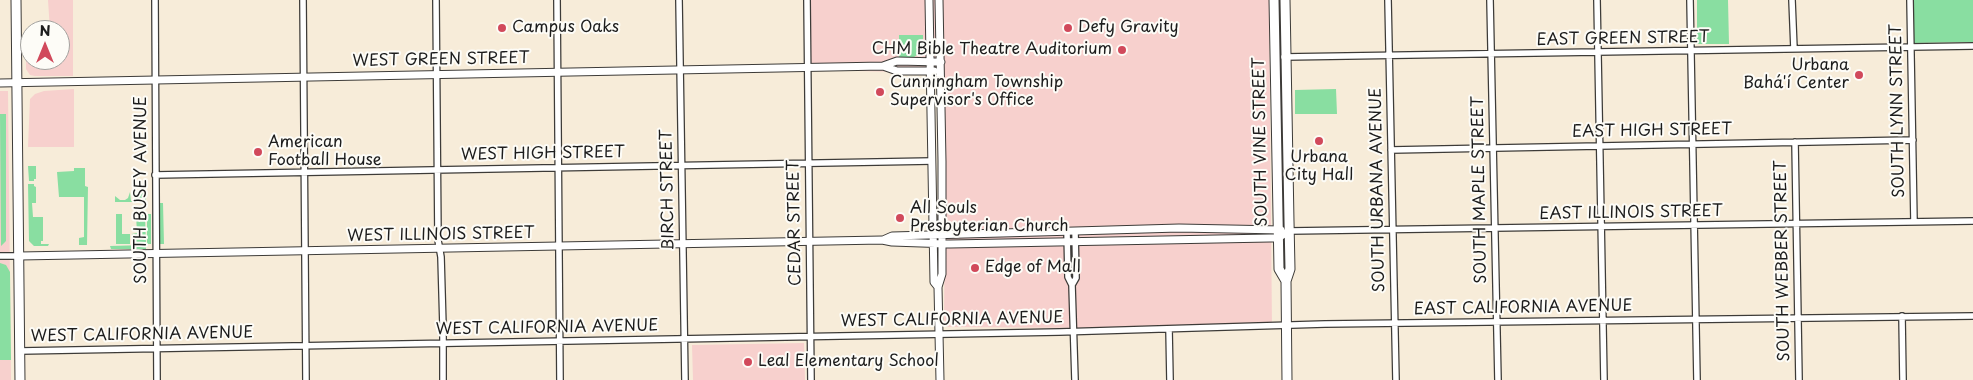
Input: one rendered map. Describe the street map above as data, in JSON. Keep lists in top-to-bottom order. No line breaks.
{"streets":{"main road":["SOUTH VINE STREET"],"street":["EAST GREEN STREET","WEST GREEN STREET","SOUTH LYNN STREET","EAST HIGH STREET","WEST HIGH STREET","SOUTH BUSEY AVENUE","BIRCH STREET","SOUTH URBANA AVENUE","SOUTH MAPLE STREET","EAST ILLINOIS STREET","CEDAR STREET","WEST ILLINOIS STREET","SOUTH WEBBER STREET","EAST CALIFORNIA AVENUE","WEST CALIFORNIA AVENUE"]},"crossings":[["EAST GREEN STREET","SOUTH LYNN STREET"],["EAST GREEN STREET","SOUTH VINE STREET"],["EAST GREEN STREET","SOUTH URBANA AVENUE"],["EAST GREEN STREET","SOUTH MAPLE STREET"],["WEST GREEN STREET","SOUTH BUSEY AVENUE"],["WEST GREEN STREET","BIRCH STREET"],["WEST GREEN STREET","CEDAR STREET"],["SOUTH LYNN STREET","EAST HIGH STREET"],["SOUTH LYNN STREET","EAST ILLINOIS STREET"],["EAST HIGH STREET","SOUTH URBANA AVENUE"],["EAST HIGH STREET","SOUTH MAPLE STREET"],["EAST HIGH STREET","SOUTH WEBBER STREET"],["SOUTH VINE STREET","EAST ILLINOIS STREET"],["SOUTH VINE STREET","EAST CALIFORNIA AVENUE"],["WEST HIGH STREET","SOUTH BUSEY AVENUE"],["WEST HIGH STREET","BIRCH STREET"],["WEST HIGH STREET","CEDAR STREET"],["SOUTH BUSEY AVENUE","WEST ILLINOIS STREET"],["SOUTH BUSEY AVENUE","WEST CALIFORNIA AVENUE"],["BIRCH STREET","WEST ILLINOIS STREET"],["BIRCH STREET","WEST CALIFORNIA AVENUE"],["SOUTH URBANA AVENUE","EAST ILLINOIS STREET"],["SOUTH URBANA AVENUE","EAST CALIFORNIA AVENUE"],["SOUTH MAPLE STREET","EAST ILLINOIS STREET"],["SOUTH MAPLE STREET","EAST CALIFORNIA AVENUE"],["EAST ILLINOIS STREET","WEST ILLINOIS STREET"],["EAST ILLINOIS STREET","SOUTH WEBBER STREET"],["CEDAR STREET","WEST ILLINOIS STREET"],["CEDAR STREET","WEST CALIFORNIA AVENUE"],["SOUTH WEBBER STREET","EAST CALIFORNIA AVENUE"],["EAST CALIFORNIA AVENUE","WEST CALIFORNIA AVENUE"]],"places":["Campus Oaks","Defy Gravity","CHM Bible Theatre Auditorium","Urbana Bahá'í Center","Cunningham Township Supervisor's Office","Urbana City Hall","American Football House","All Souls Presbyterian Church","Edge of Mall","Leal Elementary School"],"north":"top"}
